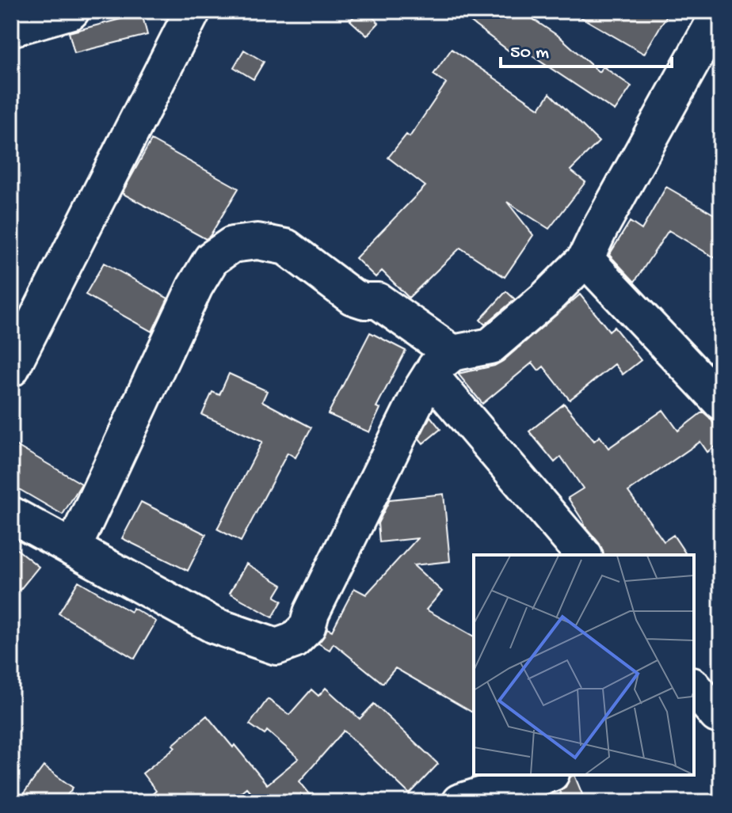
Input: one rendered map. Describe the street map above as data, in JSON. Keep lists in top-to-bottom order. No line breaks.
{"scale_bar":"50 m"}
